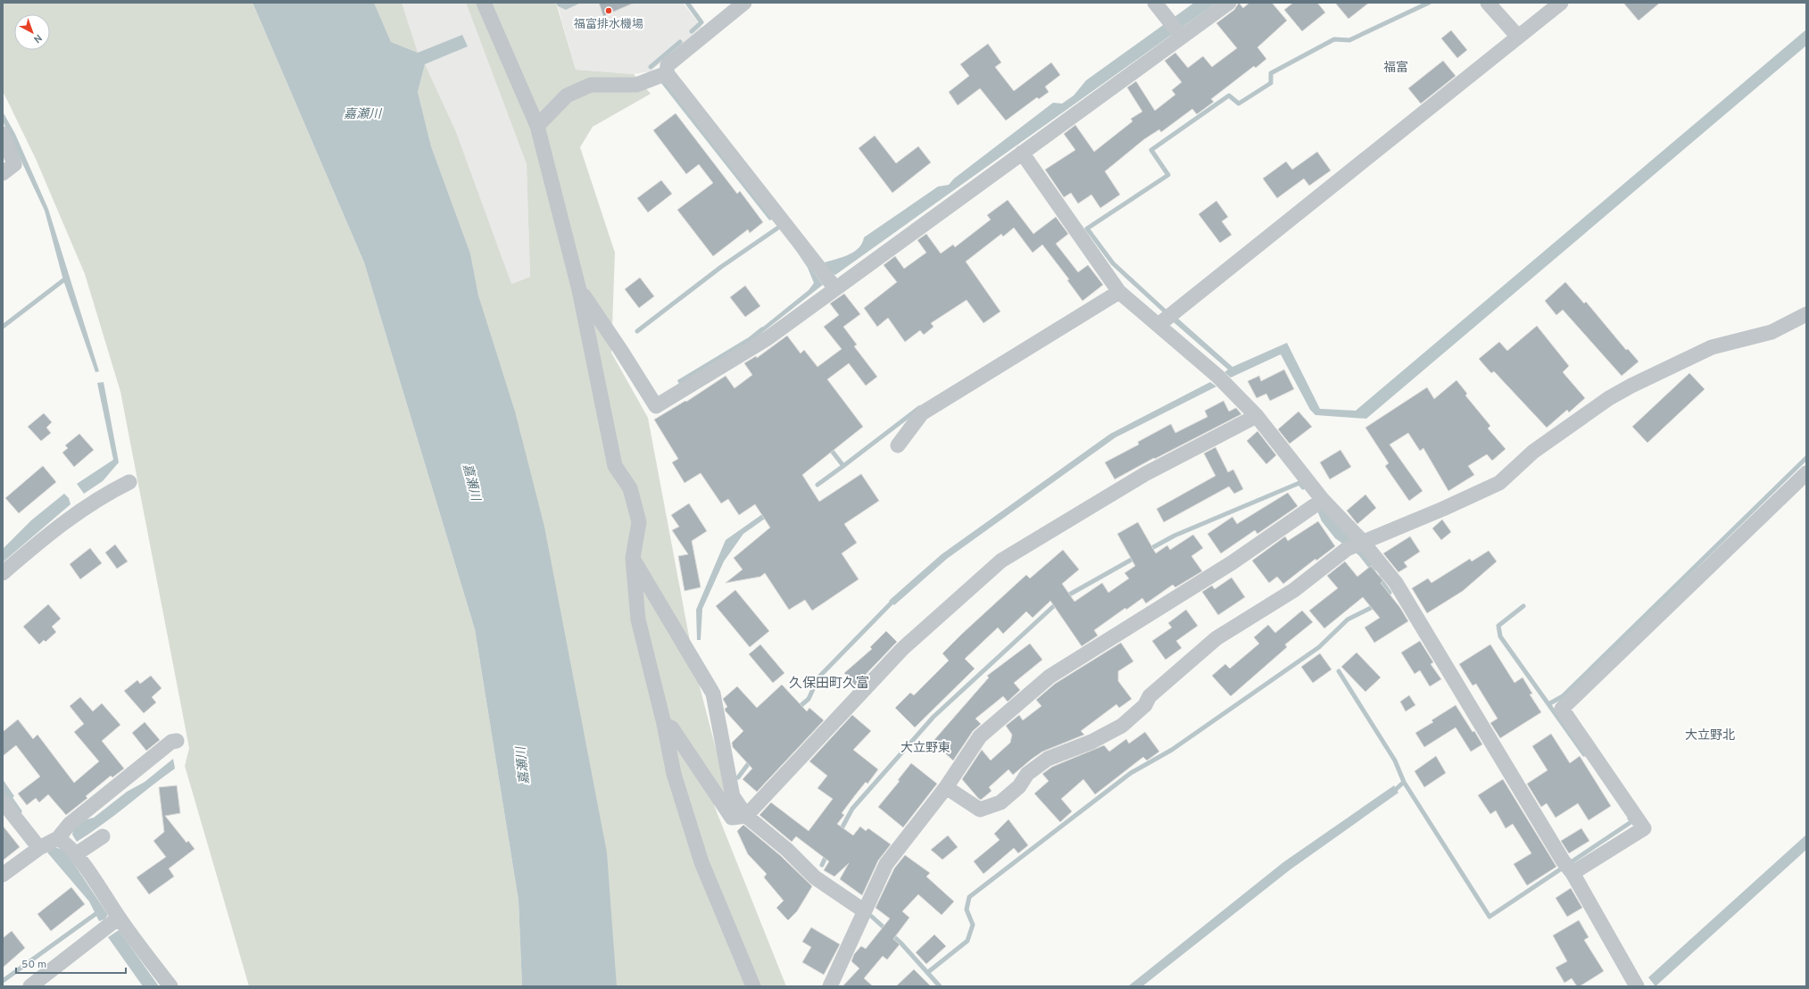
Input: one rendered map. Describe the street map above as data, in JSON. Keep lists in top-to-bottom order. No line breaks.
{"districts":["福富","久保田町久富","大立野北","大立野東"],"water":["嘉瀬川"],"places":["福富排水機場"],"scale_bar":"50 m","north":"bottom right"}
